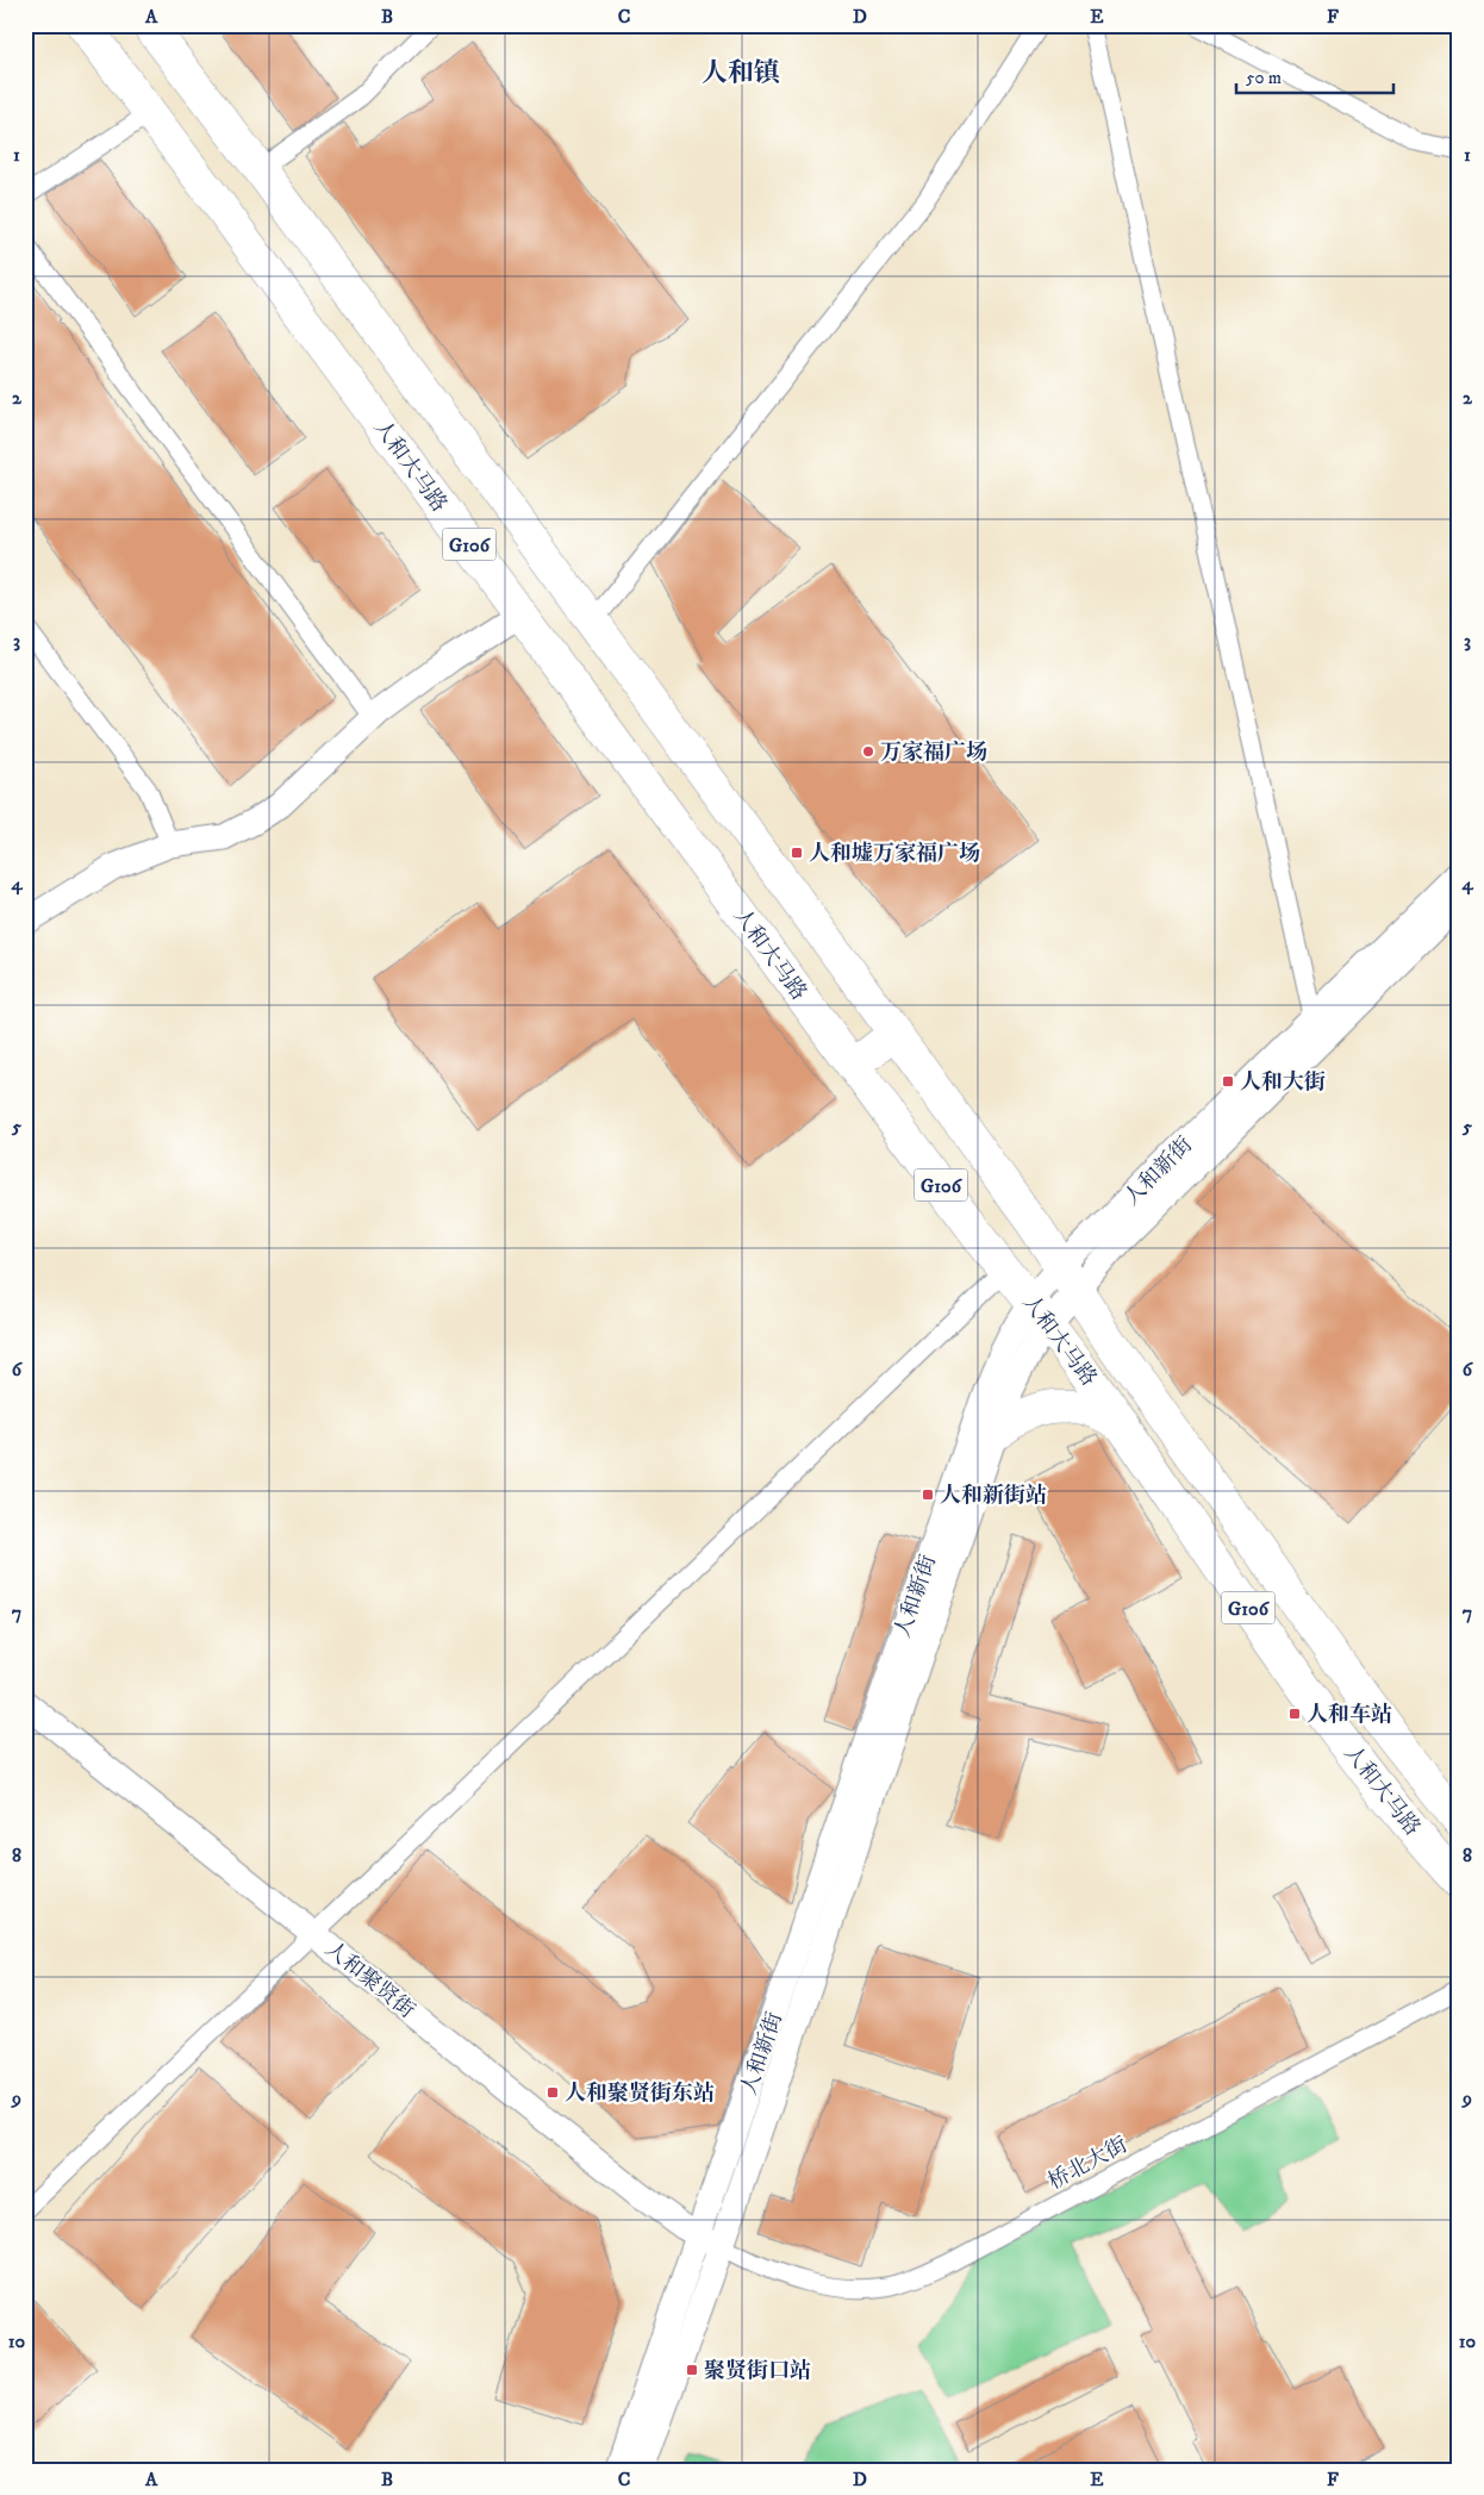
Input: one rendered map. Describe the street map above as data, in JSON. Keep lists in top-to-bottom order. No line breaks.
{"streets":{"highway":["人和大马路","G106"],"street":["人和新街","人和聚贤街","桥北大街"]},"crossings":[["人和大马路","人和新街"],["人和新街","人和聚贤街"],["人和新街","桥北大街"],["人和聚贤街","桥北大街"]],"districts":["人和镇"],"places":{"other":["万家福广场"],"transit":["人和墟万家福广场","人和大街","人和新街站","人和车站","人和聚贤街东站","聚贤街口站"]},"scale_bar":"50 m","grid":{"columns":["A","B","C","D","E","F"],"rows":["1","2","3","4","5","6","7","8","9","10"]}}
